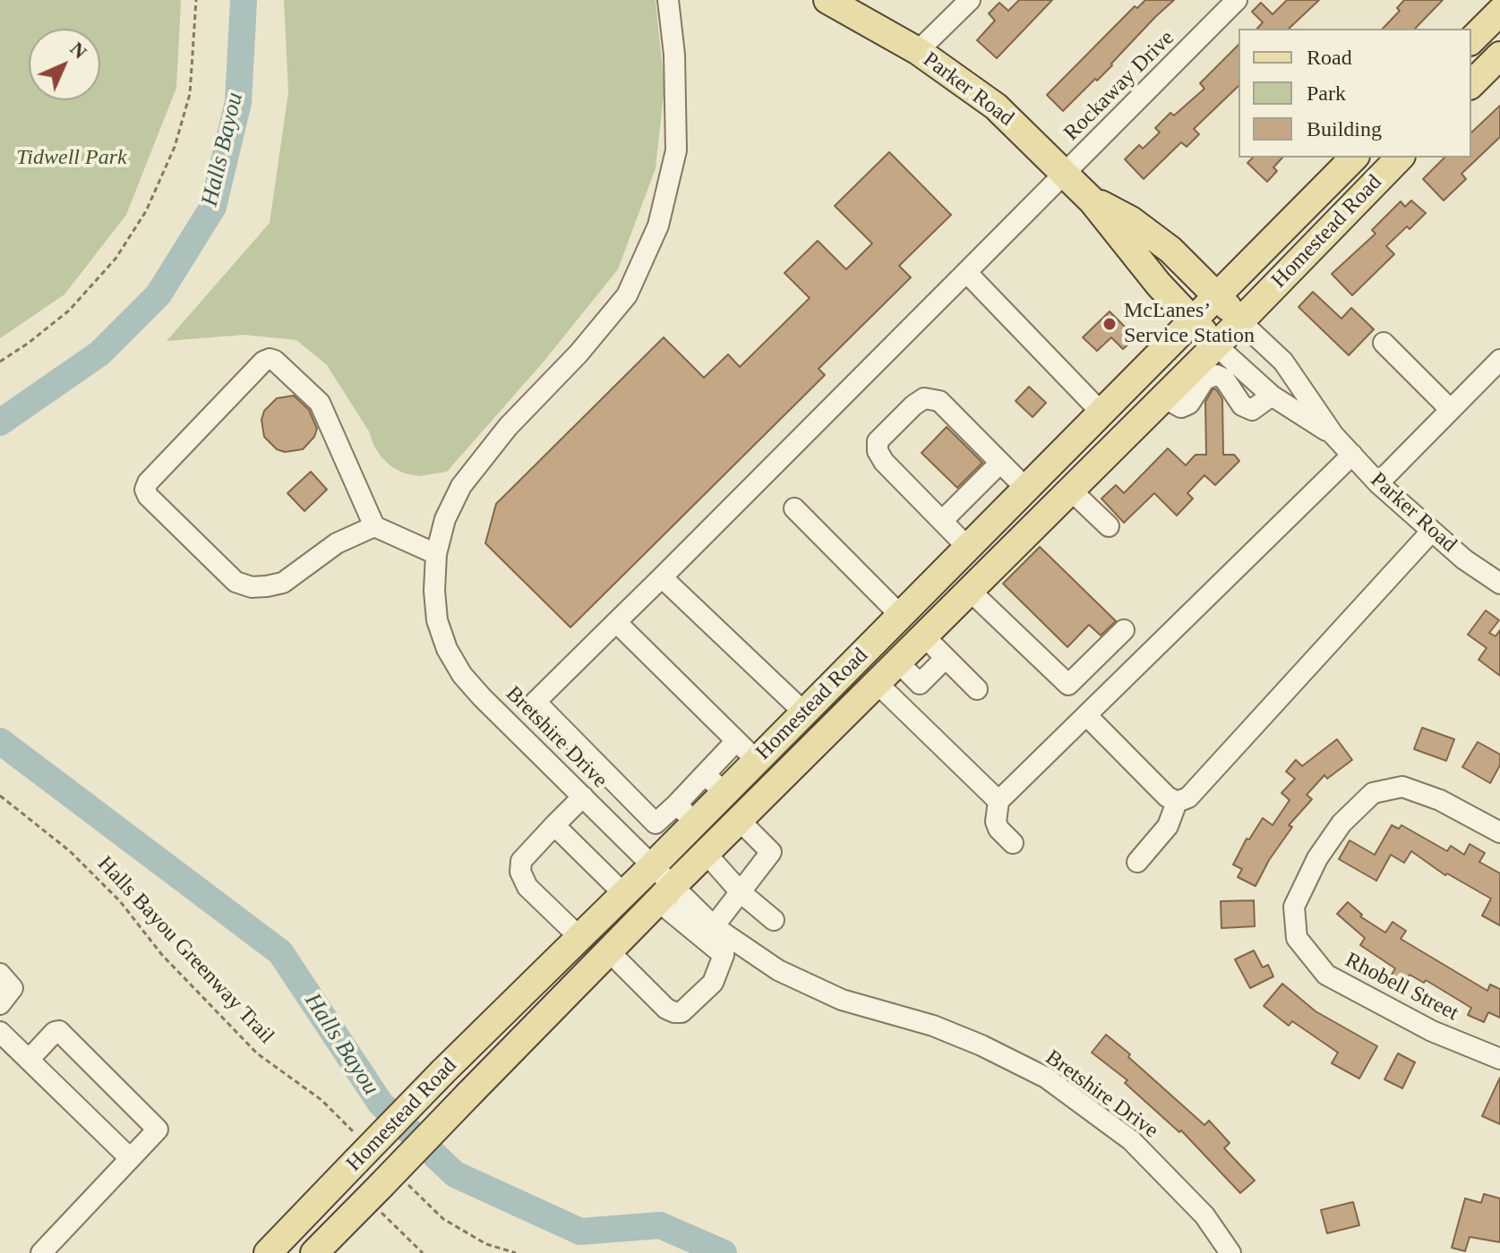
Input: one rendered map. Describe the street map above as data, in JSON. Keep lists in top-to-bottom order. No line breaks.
{"streets":{"main road":["Parker Road","Homestead Road"],"street":["Rockaway Drive","Bretshire Drive","Rhobell Street"],"path":["Halls Bayou Greenway Trail"]},"crossings":[["Rockaway Drive","Parker Road"],["Rockaway Drive","Homestead Road"],["Parker Road","Homestead Road"],["Homestead Road","Bretshire Drive"],["Homestead Road","Halls Bayou Greenway Trail"]],"water":["Halls Bayou"],"parks":["Tidwell Park"],"places":["McLanes’ Service Station"],"legend":["Road","Park","Building"],"north":"top right"}
